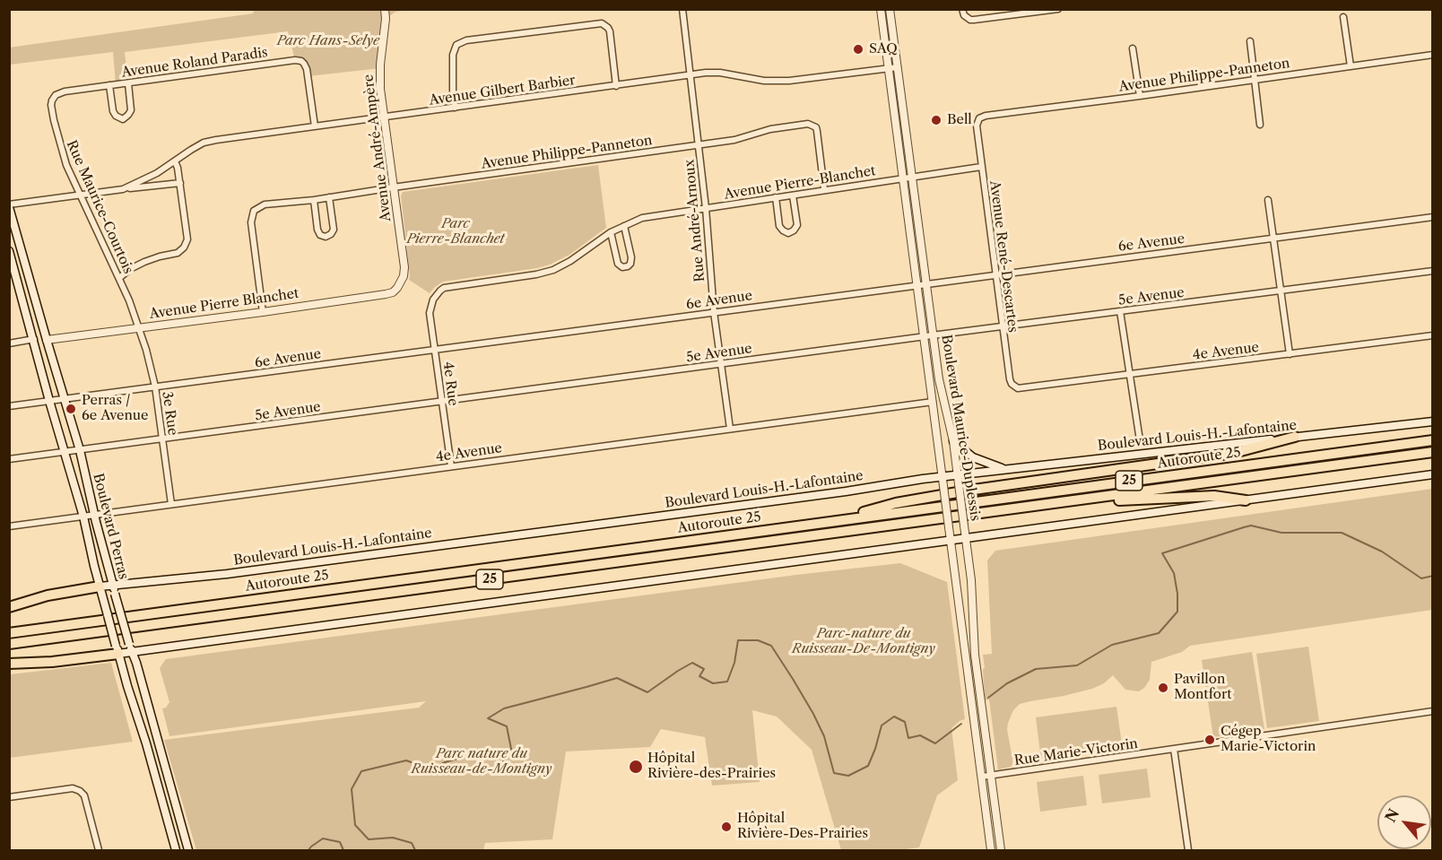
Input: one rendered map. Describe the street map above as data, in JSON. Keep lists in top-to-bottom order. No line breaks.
{"streets":{"highway":["Autoroute 25","25"],"main road":["Boulevard Louis-H.-Lafontaine","Boulevard Perras"],"street":["Avenue Roland Paradis","Avenue Philippe-Panneton","Avenue Gilbert Barbier","Avenue André-Ampère","Avenue Pierre-Blanchet","Rue Maurice-Courtois","Rue André-Arnoux","6e Avenue","Avenue René-Descartes","5e Avenue","Avenue Pierre Blanchet","4e Avenue","4e Rue","3e Rue","Boulevard Maurice-Duplessis","Rue Marie-Victorin"]},"crossings":[["Avenue Roland Paradis","Avenue Gilbert Barbier"],["Avenue Roland Paradis","Rue Maurice-Courtois"],["Avenue Philippe-Panneton","Avenue André-Ampère"],["Avenue Philippe-Panneton","Avenue Pierre-Blanchet"],["Avenue Philippe-Panneton","Rue André-Arnoux"],["Avenue Philippe-Panneton","Avenue René-Descartes"],["Avenue Philippe-Panneton","Avenue Pierre Blanchet"],["Avenue Gilbert Barbier","Avenue André-Ampère"],["Avenue Gilbert Barbier","Rue Maurice-Courtois"],["Avenue Gilbert Barbier","Rue André-Arnoux"],["Avenue Gilbert Barbier","Boulevard Maurice-Duplessis"],["Avenue Gilbert Barbier","Boulevard Perras"],["Avenue André-Ampère","Avenue Pierre Blanchet"],["Avenue Pierre-Blanchet","Rue André-Arnoux"],["Avenue Pierre-Blanchet","Avenue René-Descartes"],["Avenue Pierre-Blanchet","4e Rue"],["Avenue Pierre-Blanchet","Boulevard Maurice-Duplessis"],["Rue Maurice-Courtois","Avenue Pierre Blanchet"],["Rue Maurice-Courtois","3e Rue"],["Rue André-Arnoux","6e Avenue"],["Rue André-Arnoux","5e Avenue"],["Rue André-Arnoux","4e Avenue"],["6e Avenue","Avenue René-Descartes"],["6e Avenue","4e Rue"],["6e Avenue","3e Rue"],["6e Avenue","Boulevard Maurice-Duplessis"],["6e Avenue","Boulevard Perras"],["Avenue René-Descartes","5e Avenue"],["Avenue René-Descartes","4e Avenue"],["5e Avenue","4e Rue"],["5e Avenue","3e Rue"],["5e Avenue","Boulevard Maurice-Duplessis"],["5e Avenue","Boulevard Perras"],["Avenue Pierre Blanchet","3e Rue"],["Avenue Pierre Blanchet","Boulevard Perras"],["4e Avenue","4e Rue"],["4e Avenue","3e Rue"],["4e Avenue","Boulevard Maurice-Duplessis"],["4e Avenue","Boulevard Perras"],["Boulevard Maurice-Duplessis","Boulevard Louis-H.-Lafontaine"],["Boulevard Maurice-Duplessis","Rue Marie-Victorin"],["Boulevard Louis-H.-Lafontaine","Boulevard Perras"]],"parks":["Parc Hans-Selye","Parc Pierre-Blanchet","Parc-nature du Ruisseau-De-Montigny","Parc nature du Ruisseau-de-Montigny"],"places":["SAQ","Bell","Perras / 6e Avenue","Pavillon Montfort","Cégep Marie-Victorin","Hôpital Rivière-des-Prairies","Hôpital Rivière-Des-Prairies"],"north":"top left"}
